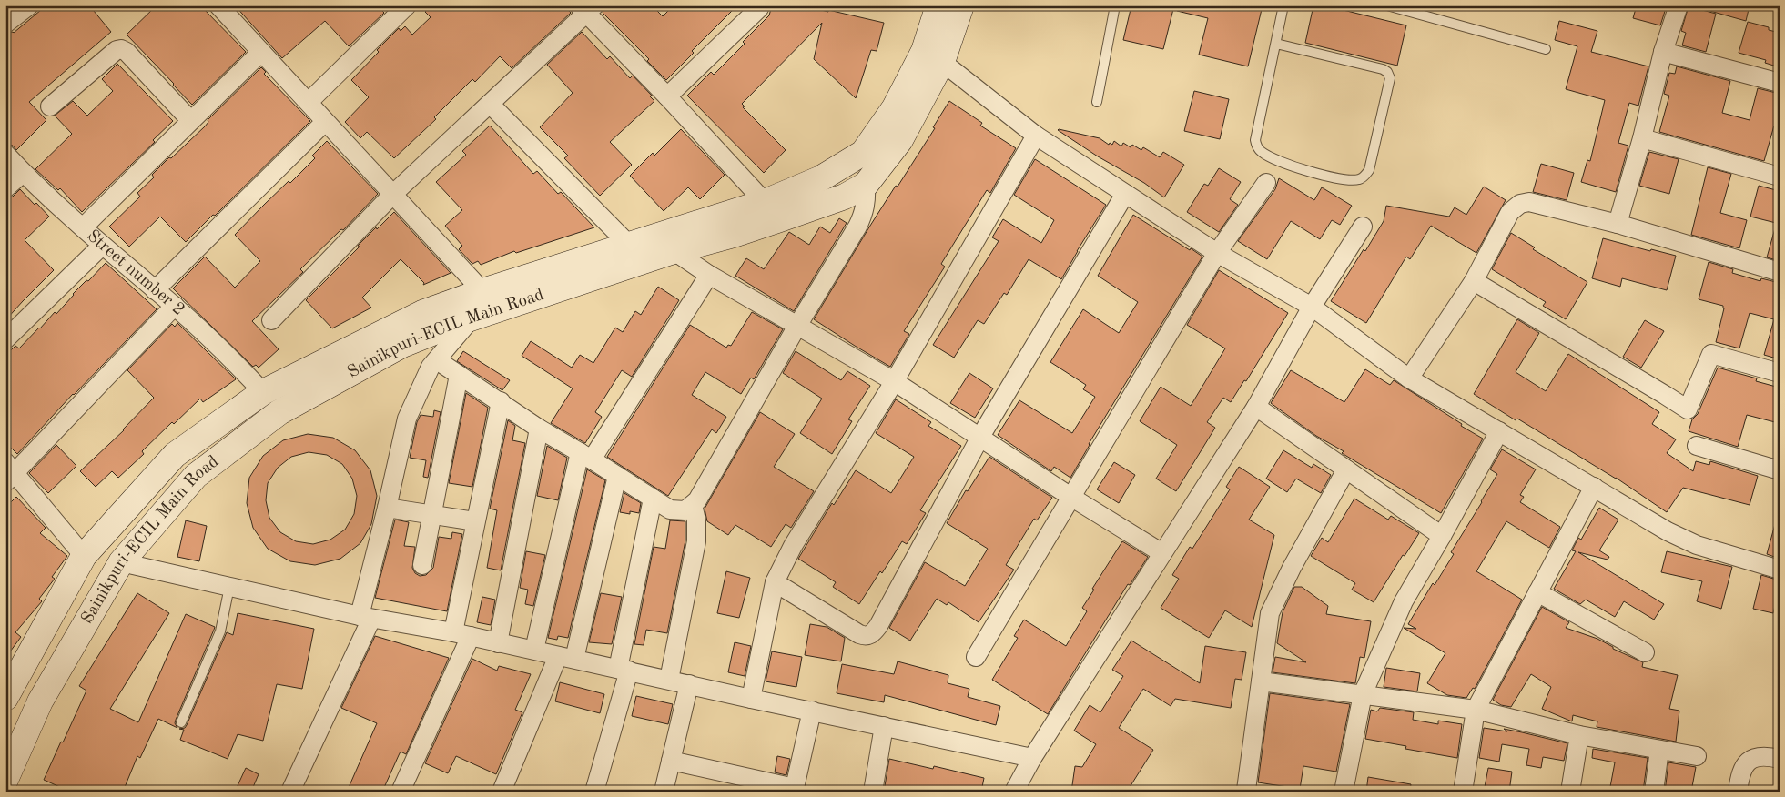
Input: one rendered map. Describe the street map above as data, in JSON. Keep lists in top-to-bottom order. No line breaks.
{"streets":{"main road":["Sainikpuri-ECIL Main Road"],"street":["Street number 2"]},"crossings":[["Street number 2","Sainikpuri-ECIL Main Road"]]}
